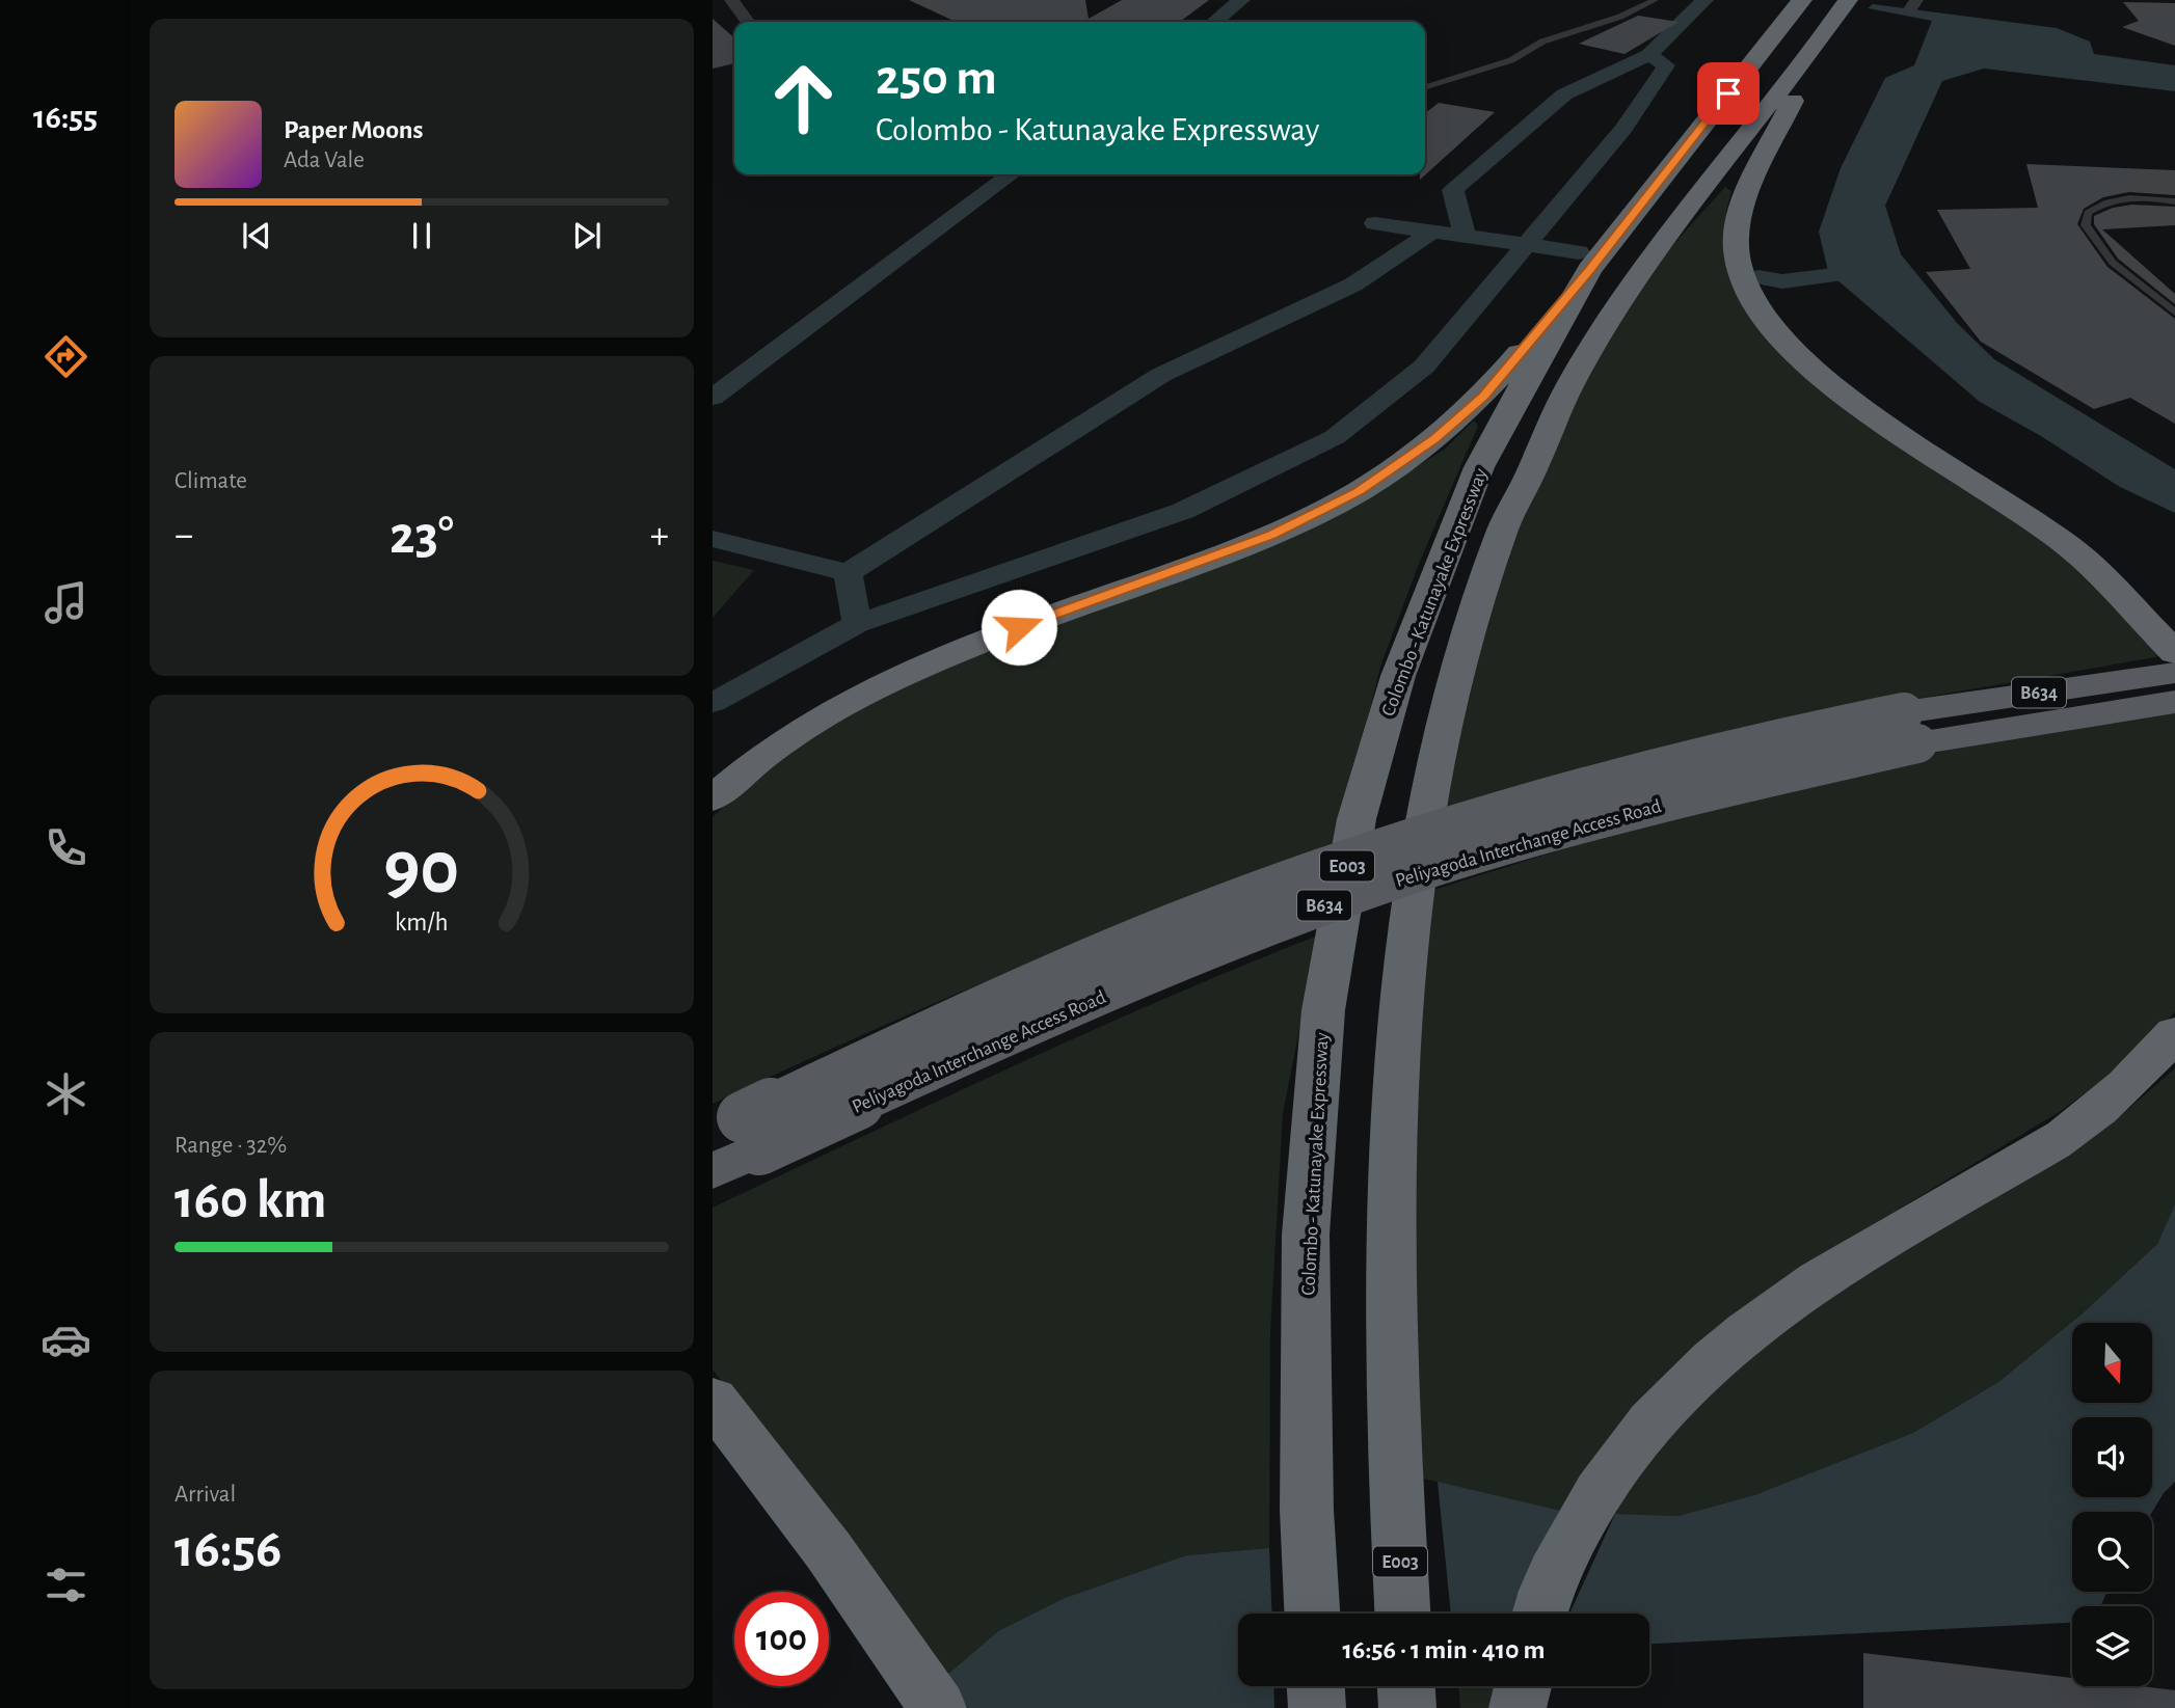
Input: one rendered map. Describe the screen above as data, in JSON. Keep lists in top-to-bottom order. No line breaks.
{"streets":{"highway":["Colombo - Katunayake Expressway","B634","Peliyagoda Interchange Access Road","E003"]},"north":"bottom","page":{"tabs":"16:55","turn":["250 m","Colombo - Katunayake Expressway"],"song":["Paper Moons","Ada Vale"],"tile":["Climate",["Range · 32%","160 km"],["Arrival","16:56"]],"heat":["−","23°","+"],"limit":"100","trip":"16:56 · 1 min · 410 m","gauge":["90","km/h"]}}
